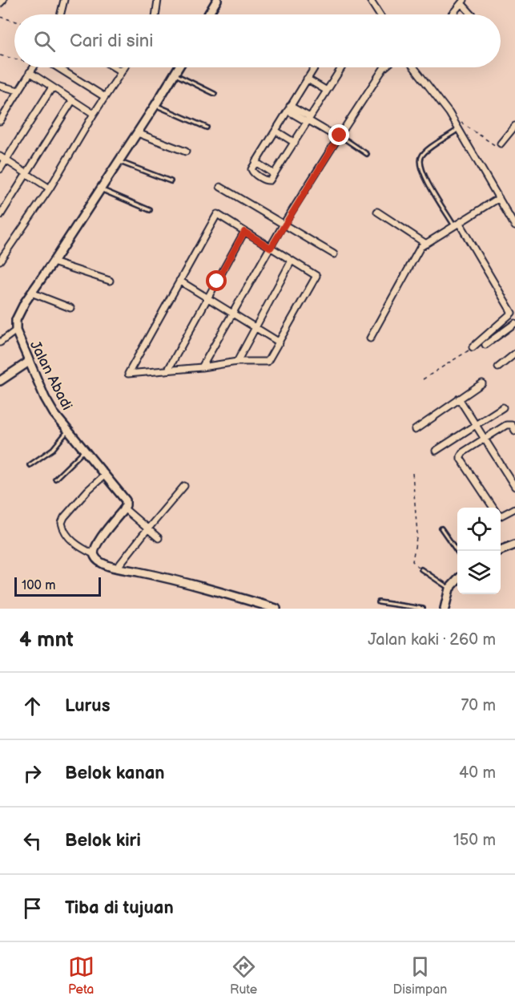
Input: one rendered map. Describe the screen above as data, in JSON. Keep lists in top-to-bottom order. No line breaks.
{"streets":{"street":["Jalan Abadi"]},"scale_bar":"100 m","page":{"search":"Cari di sini","scale":"100 m","heading":["4 mnt","Jalan kaki · 260 m"],"list":[["Lurus","70 m"],["Belok kanan","40 m"],["Belok kiri","150 m"],"Tiba di tujuan"],"nav":["Peta","Rute","Disimpan"]}}
